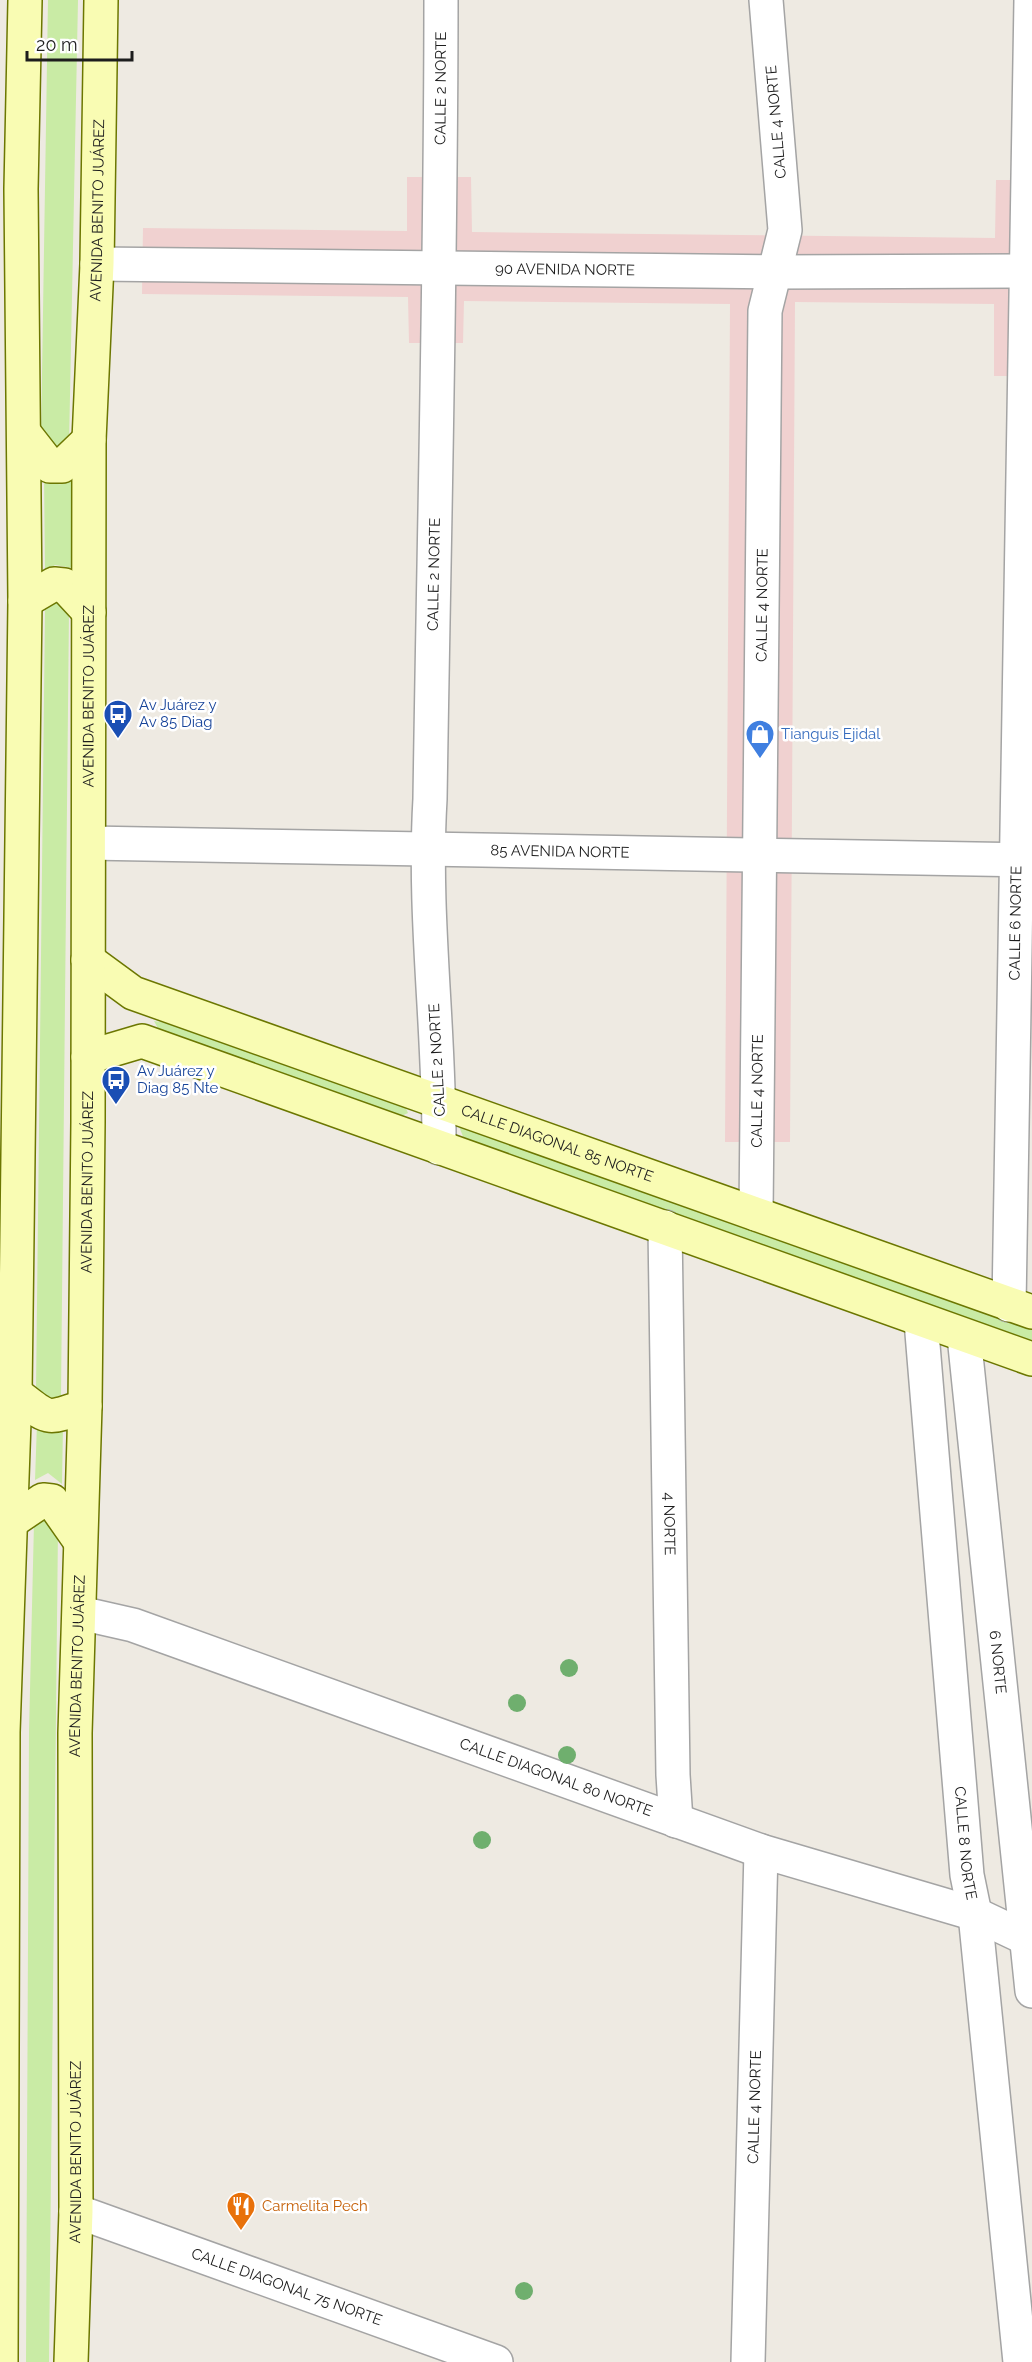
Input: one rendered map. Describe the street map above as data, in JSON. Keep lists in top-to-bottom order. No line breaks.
{"streets":{"main road":["AVENIDA BENITO JUÁREZ","CALLE DIAGONAL 85 NORTE"],"street":["CALLE 2 NORTE","CALLE 4 NORTE","90 AVENIDA NORTE","85 AVENIDA NORTE","CALLE 6 NORTE","4 NORTE","6 NORTE","CALLE DIAGONAL 80 NORTE","CALLE 8 NORTE","CALLE DIAGONAL 75 NORTE"]},"crossings":[["CALLE 2 NORTE","90 AVENIDA NORTE"],["CALLE 2 NORTE","85 AVENIDA NORTE"],["CALLE 2 NORTE","CALLE DIAGONAL 85 NORTE"],["CALLE 4 NORTE","90 AVENIDA NORTE"],["CALLE 4 NORTE","85 AVENIDA NORTE"],["CALLE 4 NORTE","CALLE DIAGONAL 85 NORTE"],["CALLE 4 NORTE","CALLE DIAGONAL 80 NORTE"],["AVENIDA BENITO JUÁREZ","90 AVENIDA NORTE"],["AVENIDA BENITO JUÁREZ","85 AVENIDA NORTE"],["AVENIDA BENITO JUÁREZ","CALLE DIAGONAL 85 NORTE"],["AVENIDA BENITO JUÁREZ","CALLE DIAGONAL 80 NORTE"],["AVENIDA BENITO JUÁREZ","CALLE DIAGONAL 75 NORTE"],["90 AVENIDA NORTE","CALLE 6 NORTE"],["85 AVENIDA NORTE","CALLE 6 NORTE"],["CALLE 6 NORTE","CALLE DIAGONAL 85 NORTE"],["4 NORTE","CALLE DIAGONAL 80 NORTE"],["6 NORTE","CALLE DIAGONAL 80 NORTE"],["CALLE DIAGONAL 80 NORTE","CALLE 8 NORTE"]],"places":{"bus stop":["Av Juárez y Av 85 Diag","Av Juárez y Diag 85 Nte"],"shop":["Tianguis Ejidal"],"restaurant":["Carmelita Pech"]},"scale_bar":"20 m"}
